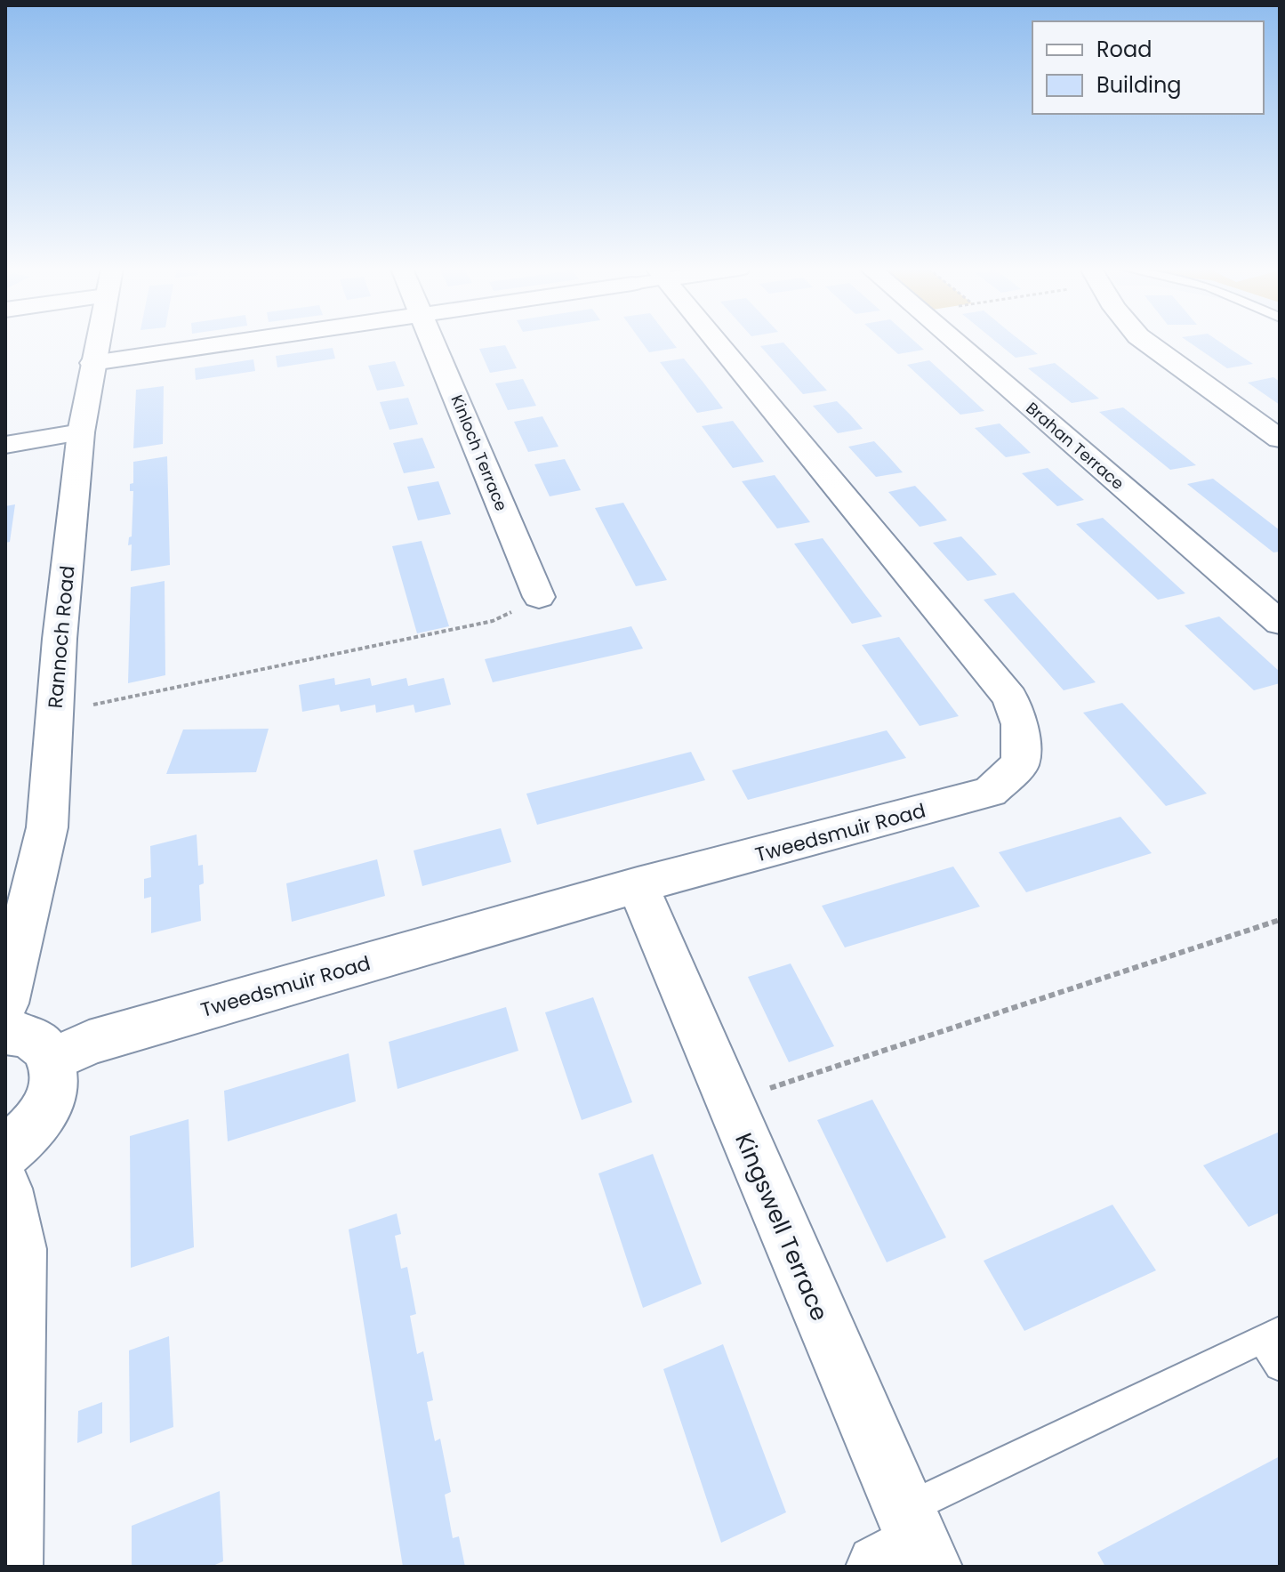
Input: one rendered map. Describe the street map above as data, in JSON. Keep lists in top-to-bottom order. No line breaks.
{"streets":{"street":["Brahan Terrace","Kinloch Terrace","Rannoch Road","Tweedsmuir Road","Kingswell Terrace"]},"crossings":[["Tweedsmuir Road","Kingswell Terrace"]],"legend":["Road","Building"]}
